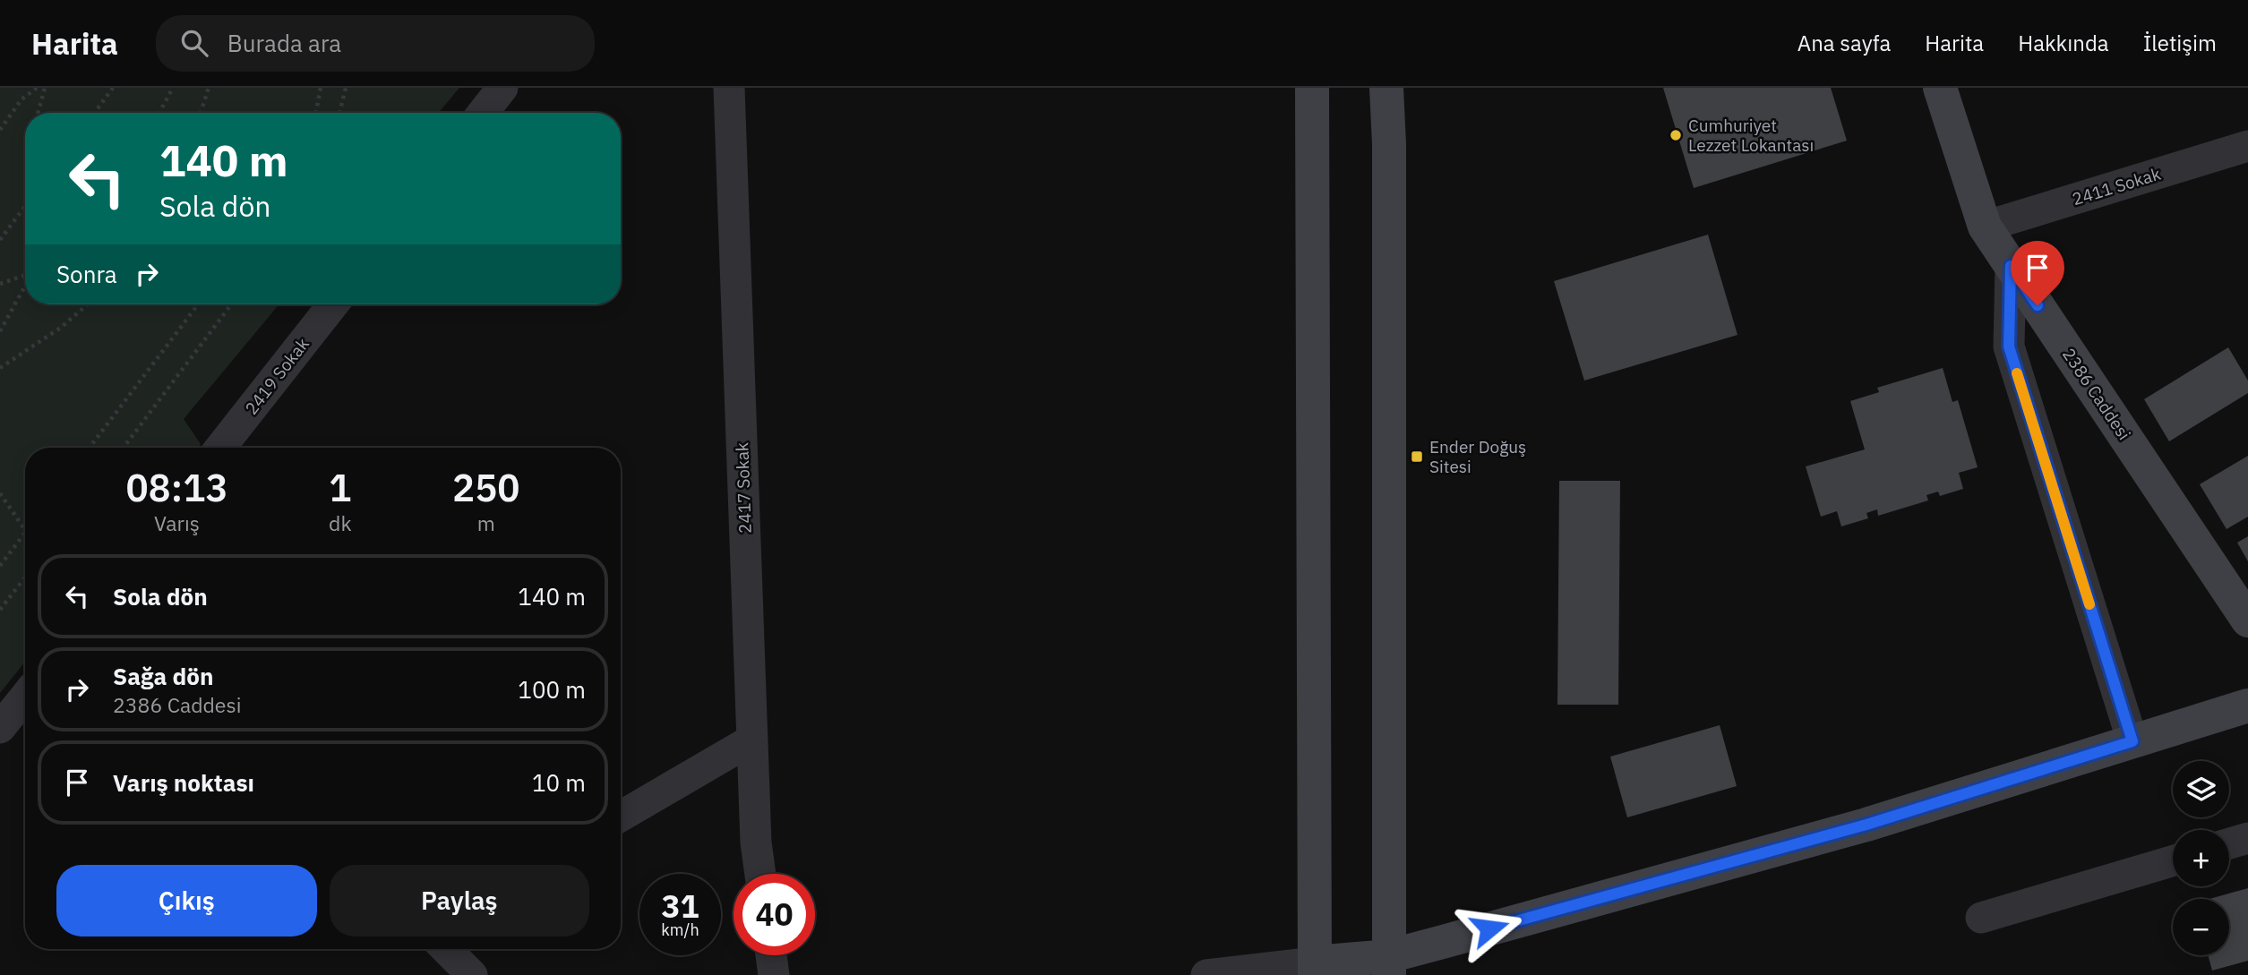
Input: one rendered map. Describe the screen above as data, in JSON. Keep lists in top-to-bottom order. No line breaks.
{"streets":{"main road":["2386 Caddesi"],"street":["2411 Sokak","2419 Sokak","2417 Sokak"]},"crossings":[["2411 Sokak","2386 Caddesi"]],"places":{"other":["Cumhuriyet Lezzet Lokantası"],"transit":["Ender Doğuş Sitesi"]},"page":{"header":"Harita","search":"Burada ara","nav":["Ana sayfa","Harita","Hakkında","İletişim"],"turn":["140 m","Sola dön"],"then":"Sonra","eta":["08:13","Varış","1","dk","250","m"],"list":[{"name":"Sola dön","value":"140 m"},{"name":"Sağa dön","note":"2386 Caddesi","value":"100 m"},{"name":"Varış noktası","value":"10 m"}],"map_buttons":["+","−"],"buttons":["Çıkış","Paylaş"],"speed":"31 km/h","limit":"40"}}
